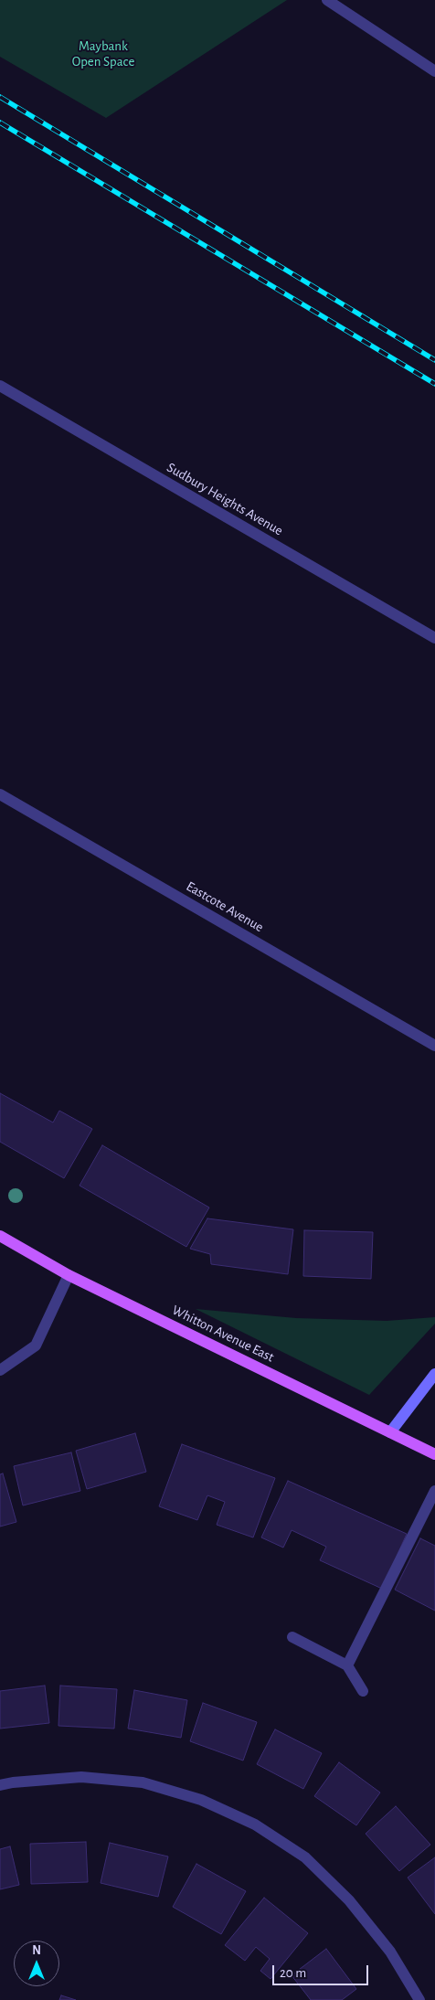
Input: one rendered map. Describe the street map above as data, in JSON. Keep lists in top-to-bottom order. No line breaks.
{"streets":{"main road":["Whitton Avenue East"],"street":["Sudbury Heights Avenue","Eastcote Avenue"]},"parks":["Maybank Open Space"],"scale_bar":"20 m","north":"top"}
